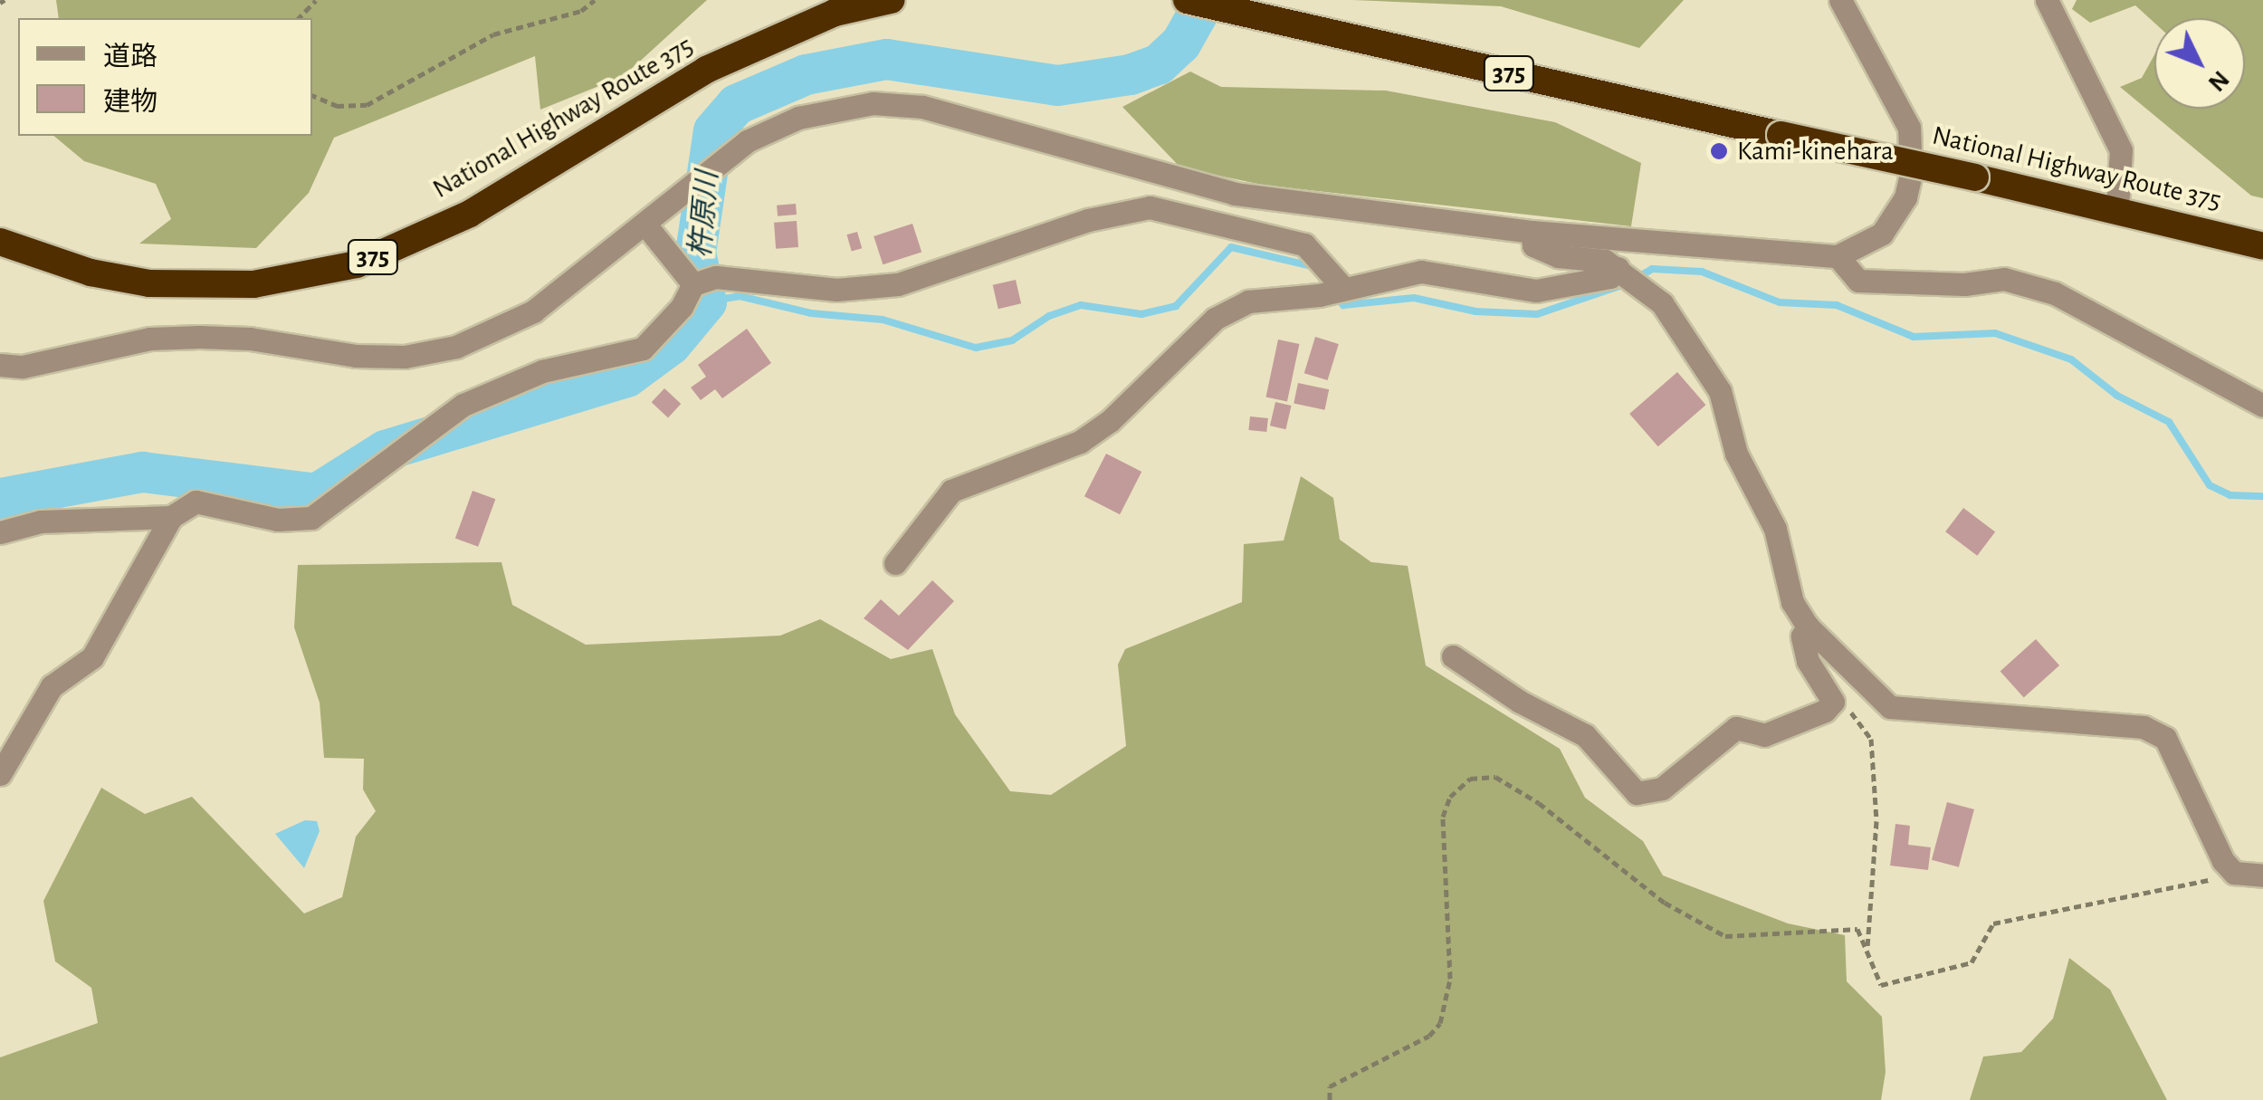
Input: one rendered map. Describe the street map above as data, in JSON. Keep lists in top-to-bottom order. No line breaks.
{"streets":{"highway":["375","National Highway Route 375"]},"water":["杵原川"],"places":["Kami-kinehara"],"legend":["道路","建物"],"north":"bottom right"}
